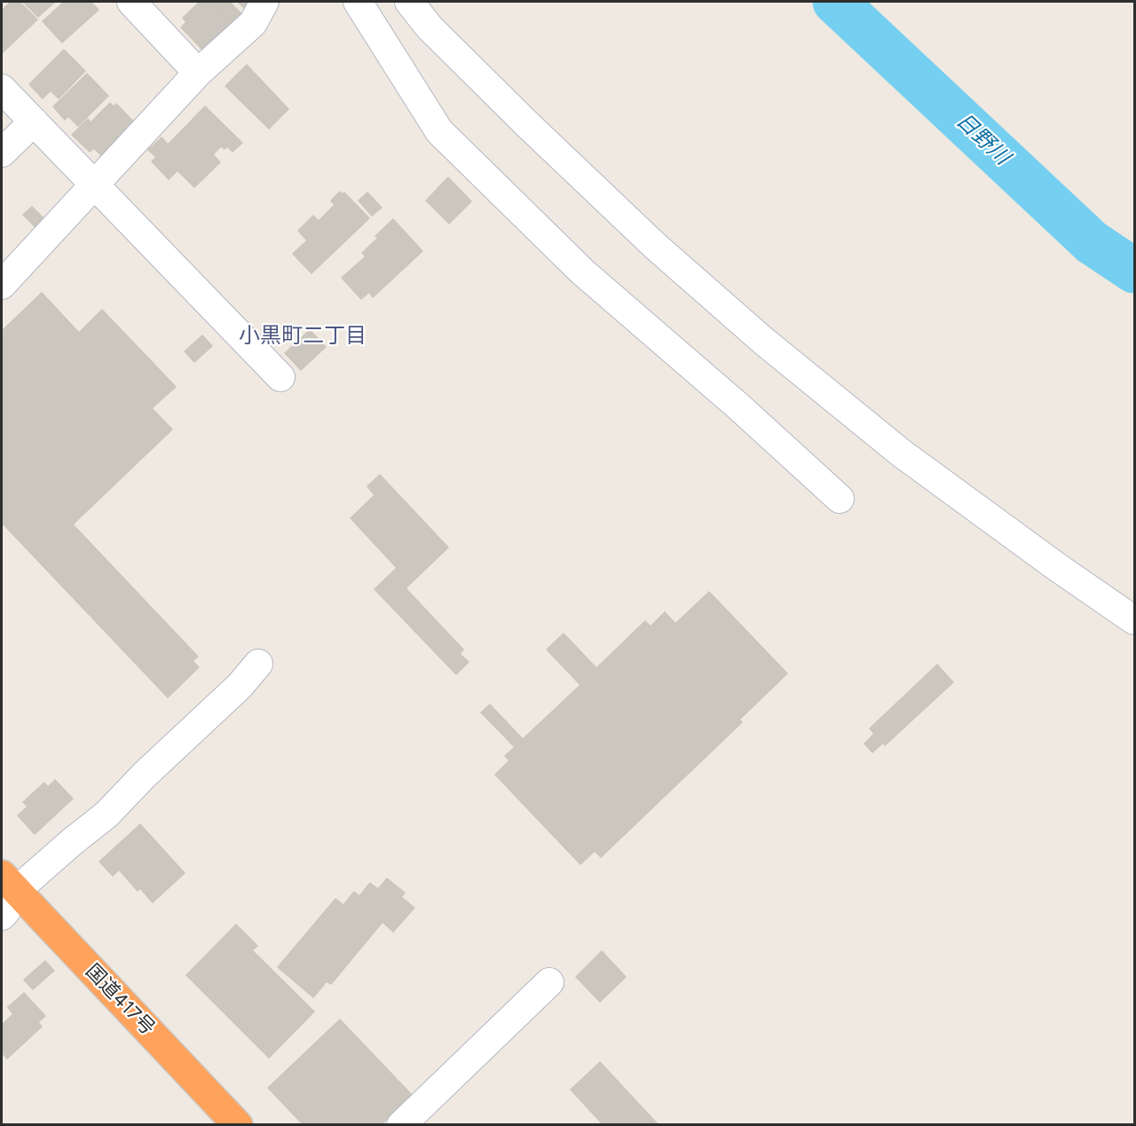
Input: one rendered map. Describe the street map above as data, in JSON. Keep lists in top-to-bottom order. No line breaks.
{"streets":{"highway":["国道417号"]},"districts":["小黒町二丁目"],"water":["日野川"]}
